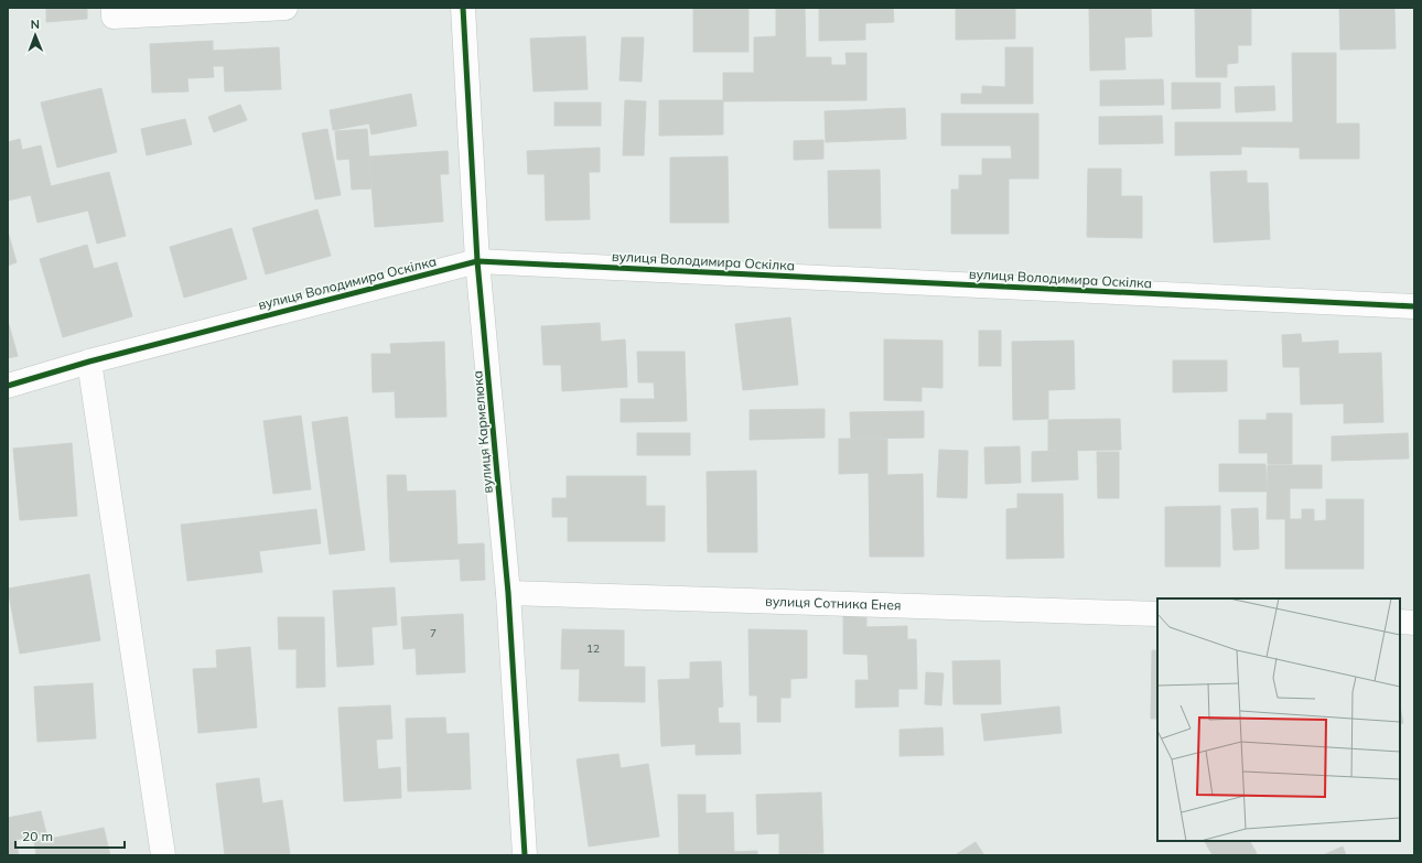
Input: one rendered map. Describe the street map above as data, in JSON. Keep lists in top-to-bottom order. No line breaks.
{"streets":{"street":["вулиця Володимира Оскілка","вулиця Кармелюка","вулиця Сотника Енея"]},"crossings":[["вулиця Володимира Оскілка","вулиця Кармелюка"],["вулиця Кармелюка","вулиця Сотника Енея"]],"house_numbers":["7","12"],"scale_bar":"20 m","north":"top"}
